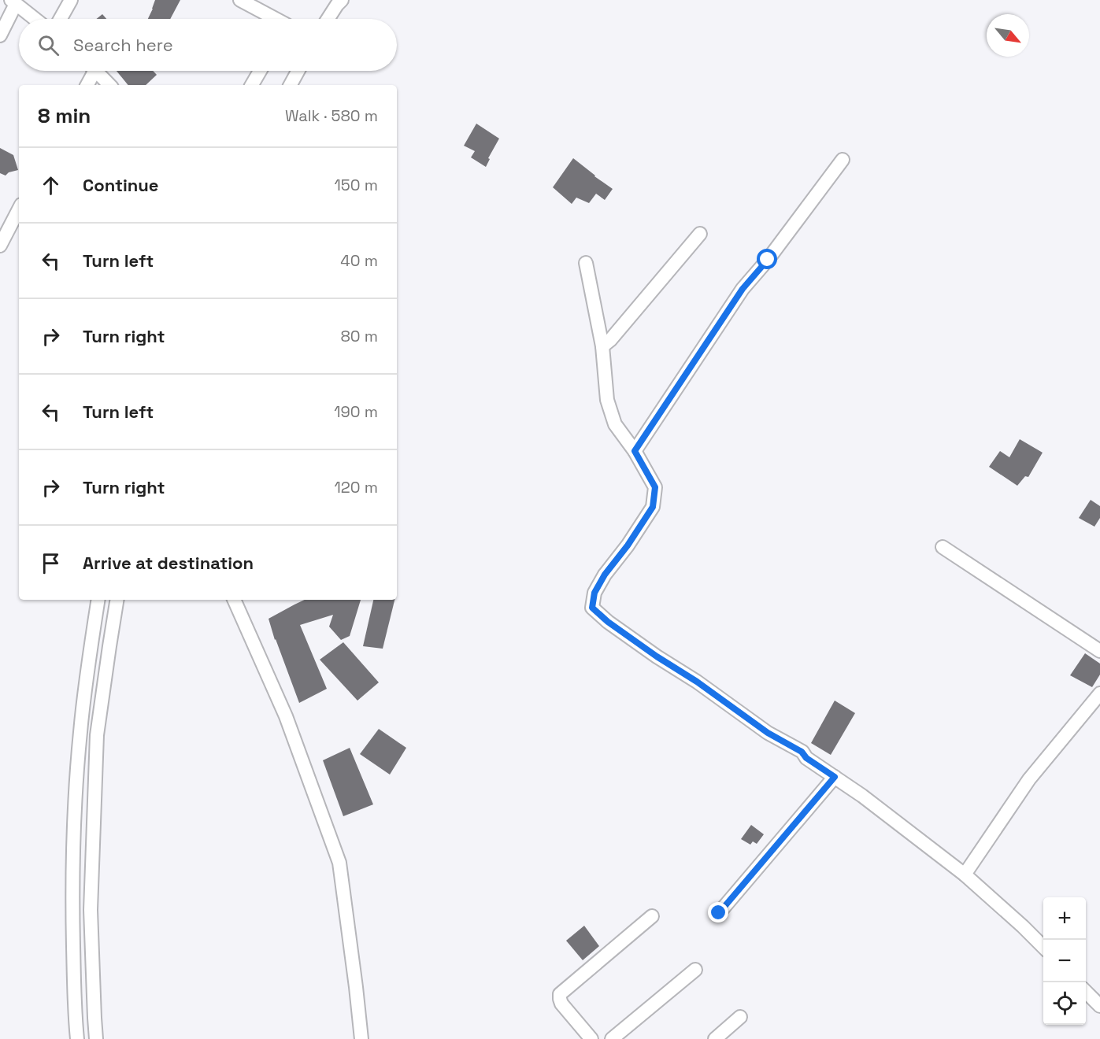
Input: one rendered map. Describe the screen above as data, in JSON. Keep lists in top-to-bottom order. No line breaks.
{"north":"bottom right","page":{"search":"Search here","heading":["8 min","Walk · 580 m"],"list":[["Continue","150 m"],["Turn left","40 m"],["Turn right","80 m"],["Turn left","190 m"],["Turn right","120 m"],"Arrive at destination"],"map_buttons":["+","−"]}}
